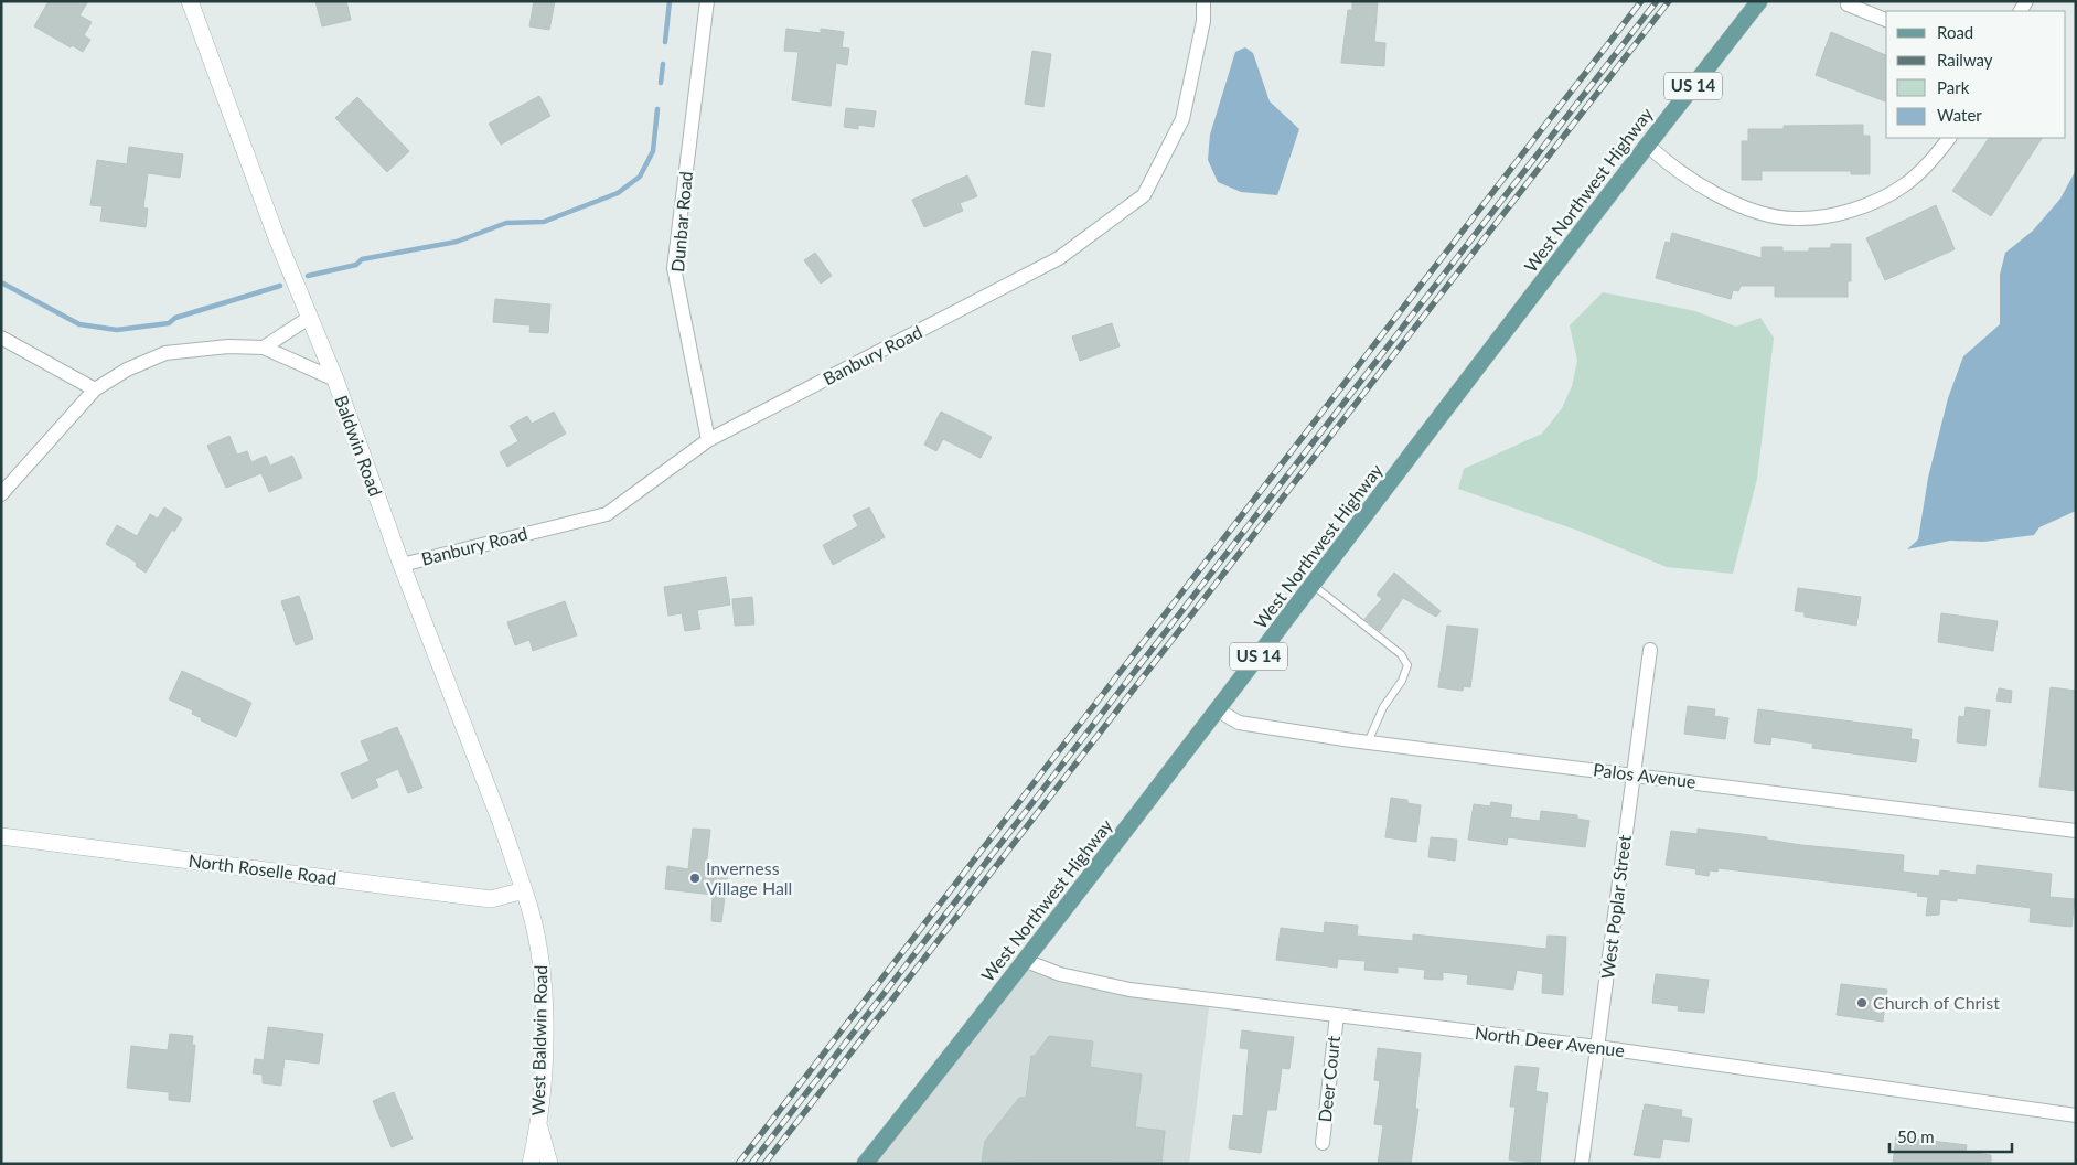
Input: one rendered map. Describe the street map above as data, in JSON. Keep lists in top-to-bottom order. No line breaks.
{"streets":{"main road":["US 14","West Northwest Highway"],"street":["Dunbar Road","Banbury Road","Baldwin Road","Palos Avenue","North Roselle Road","West Poplar Street","West Baldwin Road","North Deer Avenue","Deer Court"]},"crossings":[["West Northwest Highway","Palos Avenue"],["West Northwest Highway","North Deer Avenue"],["Dunbar Road","Banbury Road"],["Banbury Road","Baldwin Road"],["Baldwin Road","North Roselle Road"],["Baldwin Road","West Baldwin Road"],["Palos Avenue","West Poplar Street"],["North Roselle Road","West Baldwin Road"],["West Poplar Street","North Deer Avenue"],["North Deer Avenue","Deer Court"]],"places":["Inverness Village Hall","Church of Christ"],"legend":["Road","Railway","Park","Water"],"scale_bar":"50 m"}
